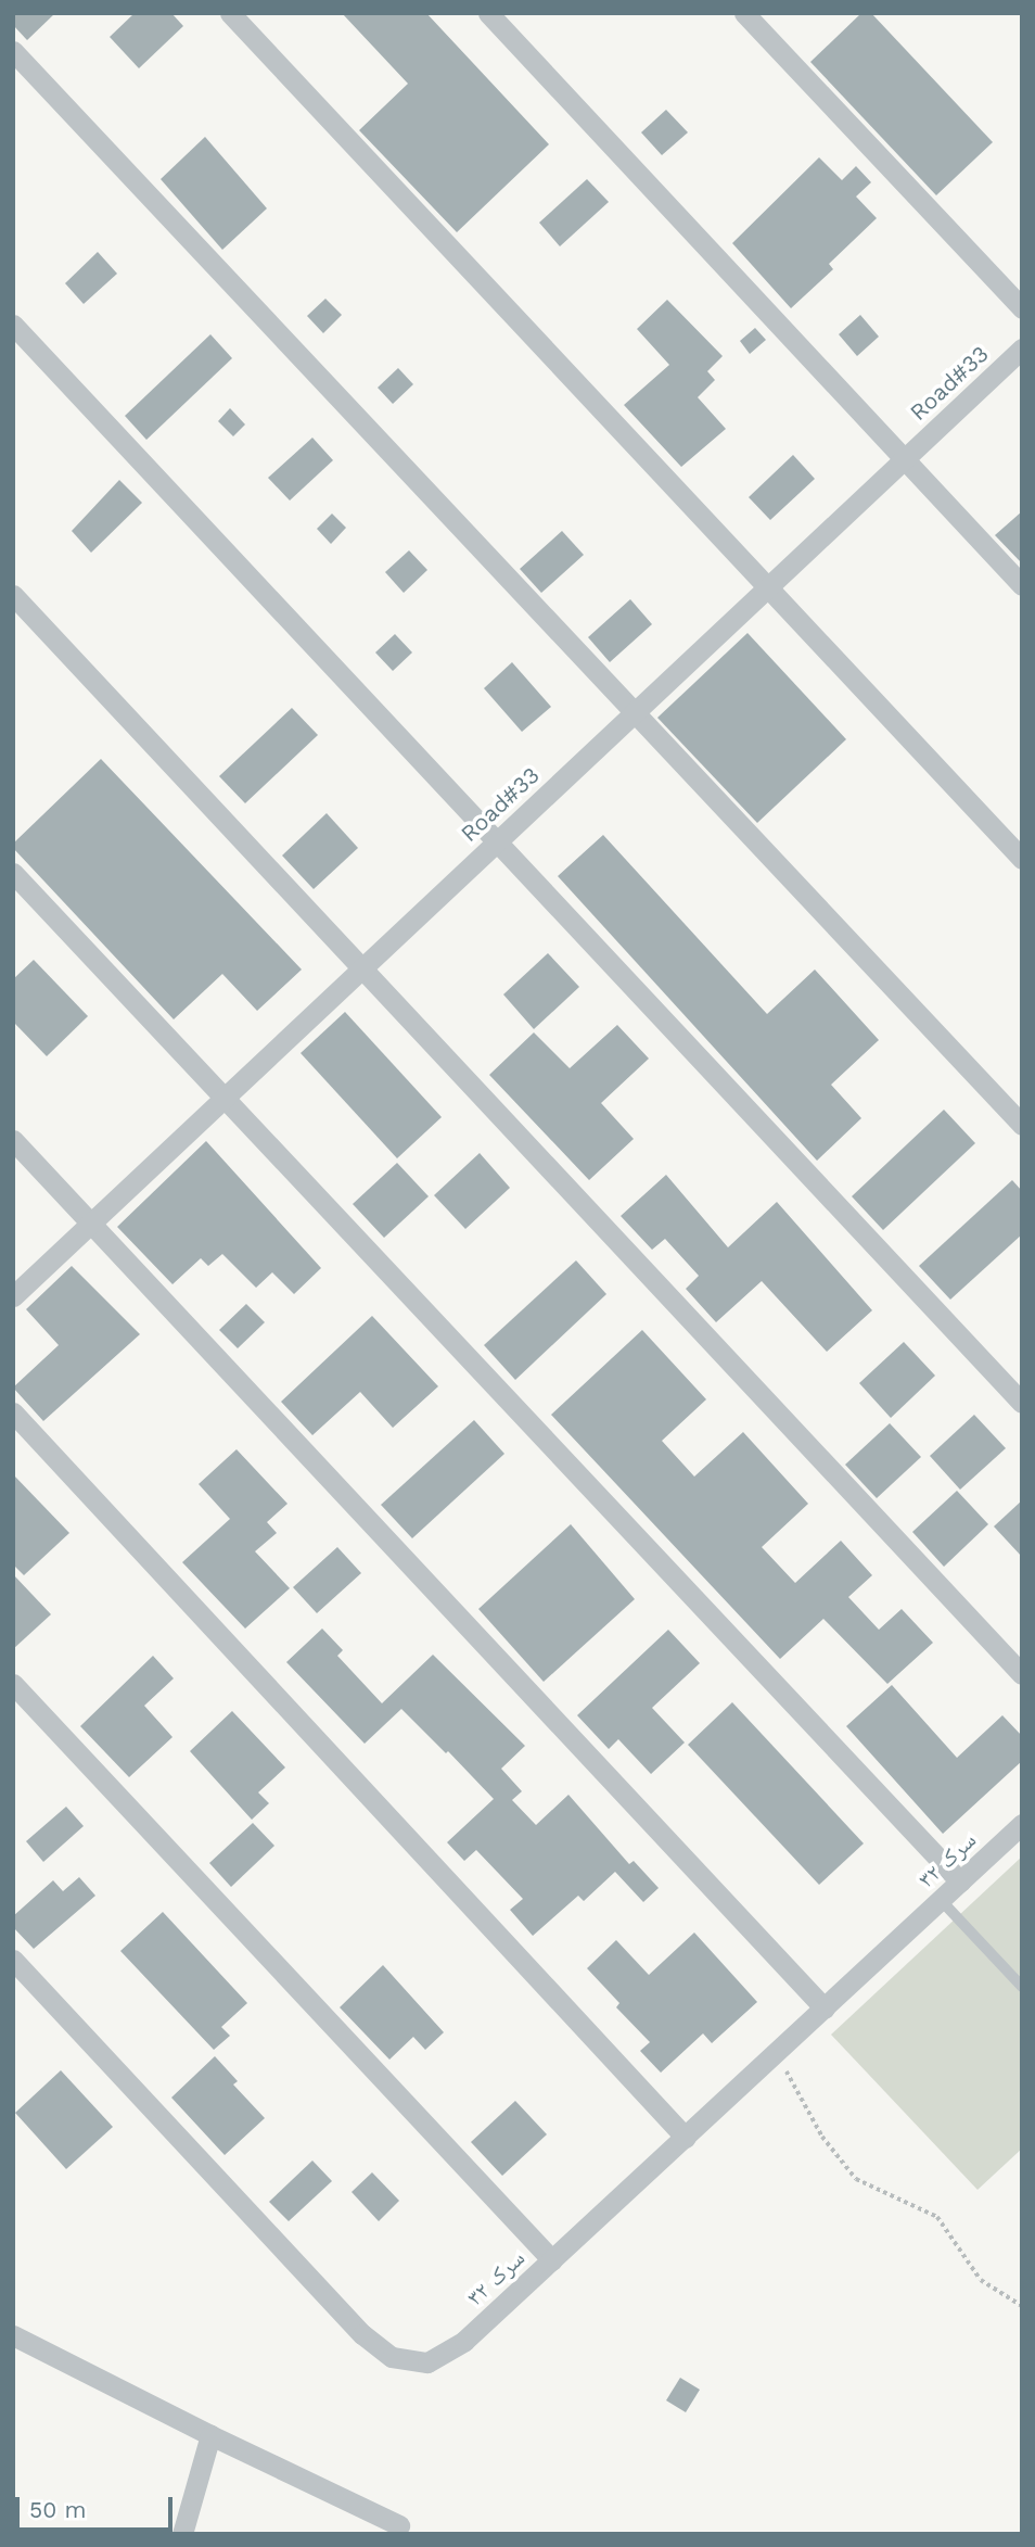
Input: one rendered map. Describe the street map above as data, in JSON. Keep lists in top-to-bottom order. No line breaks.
{"streets":{"street":["Road#33","سرک ۳۲"]},"scale_bar":"50 m"}
